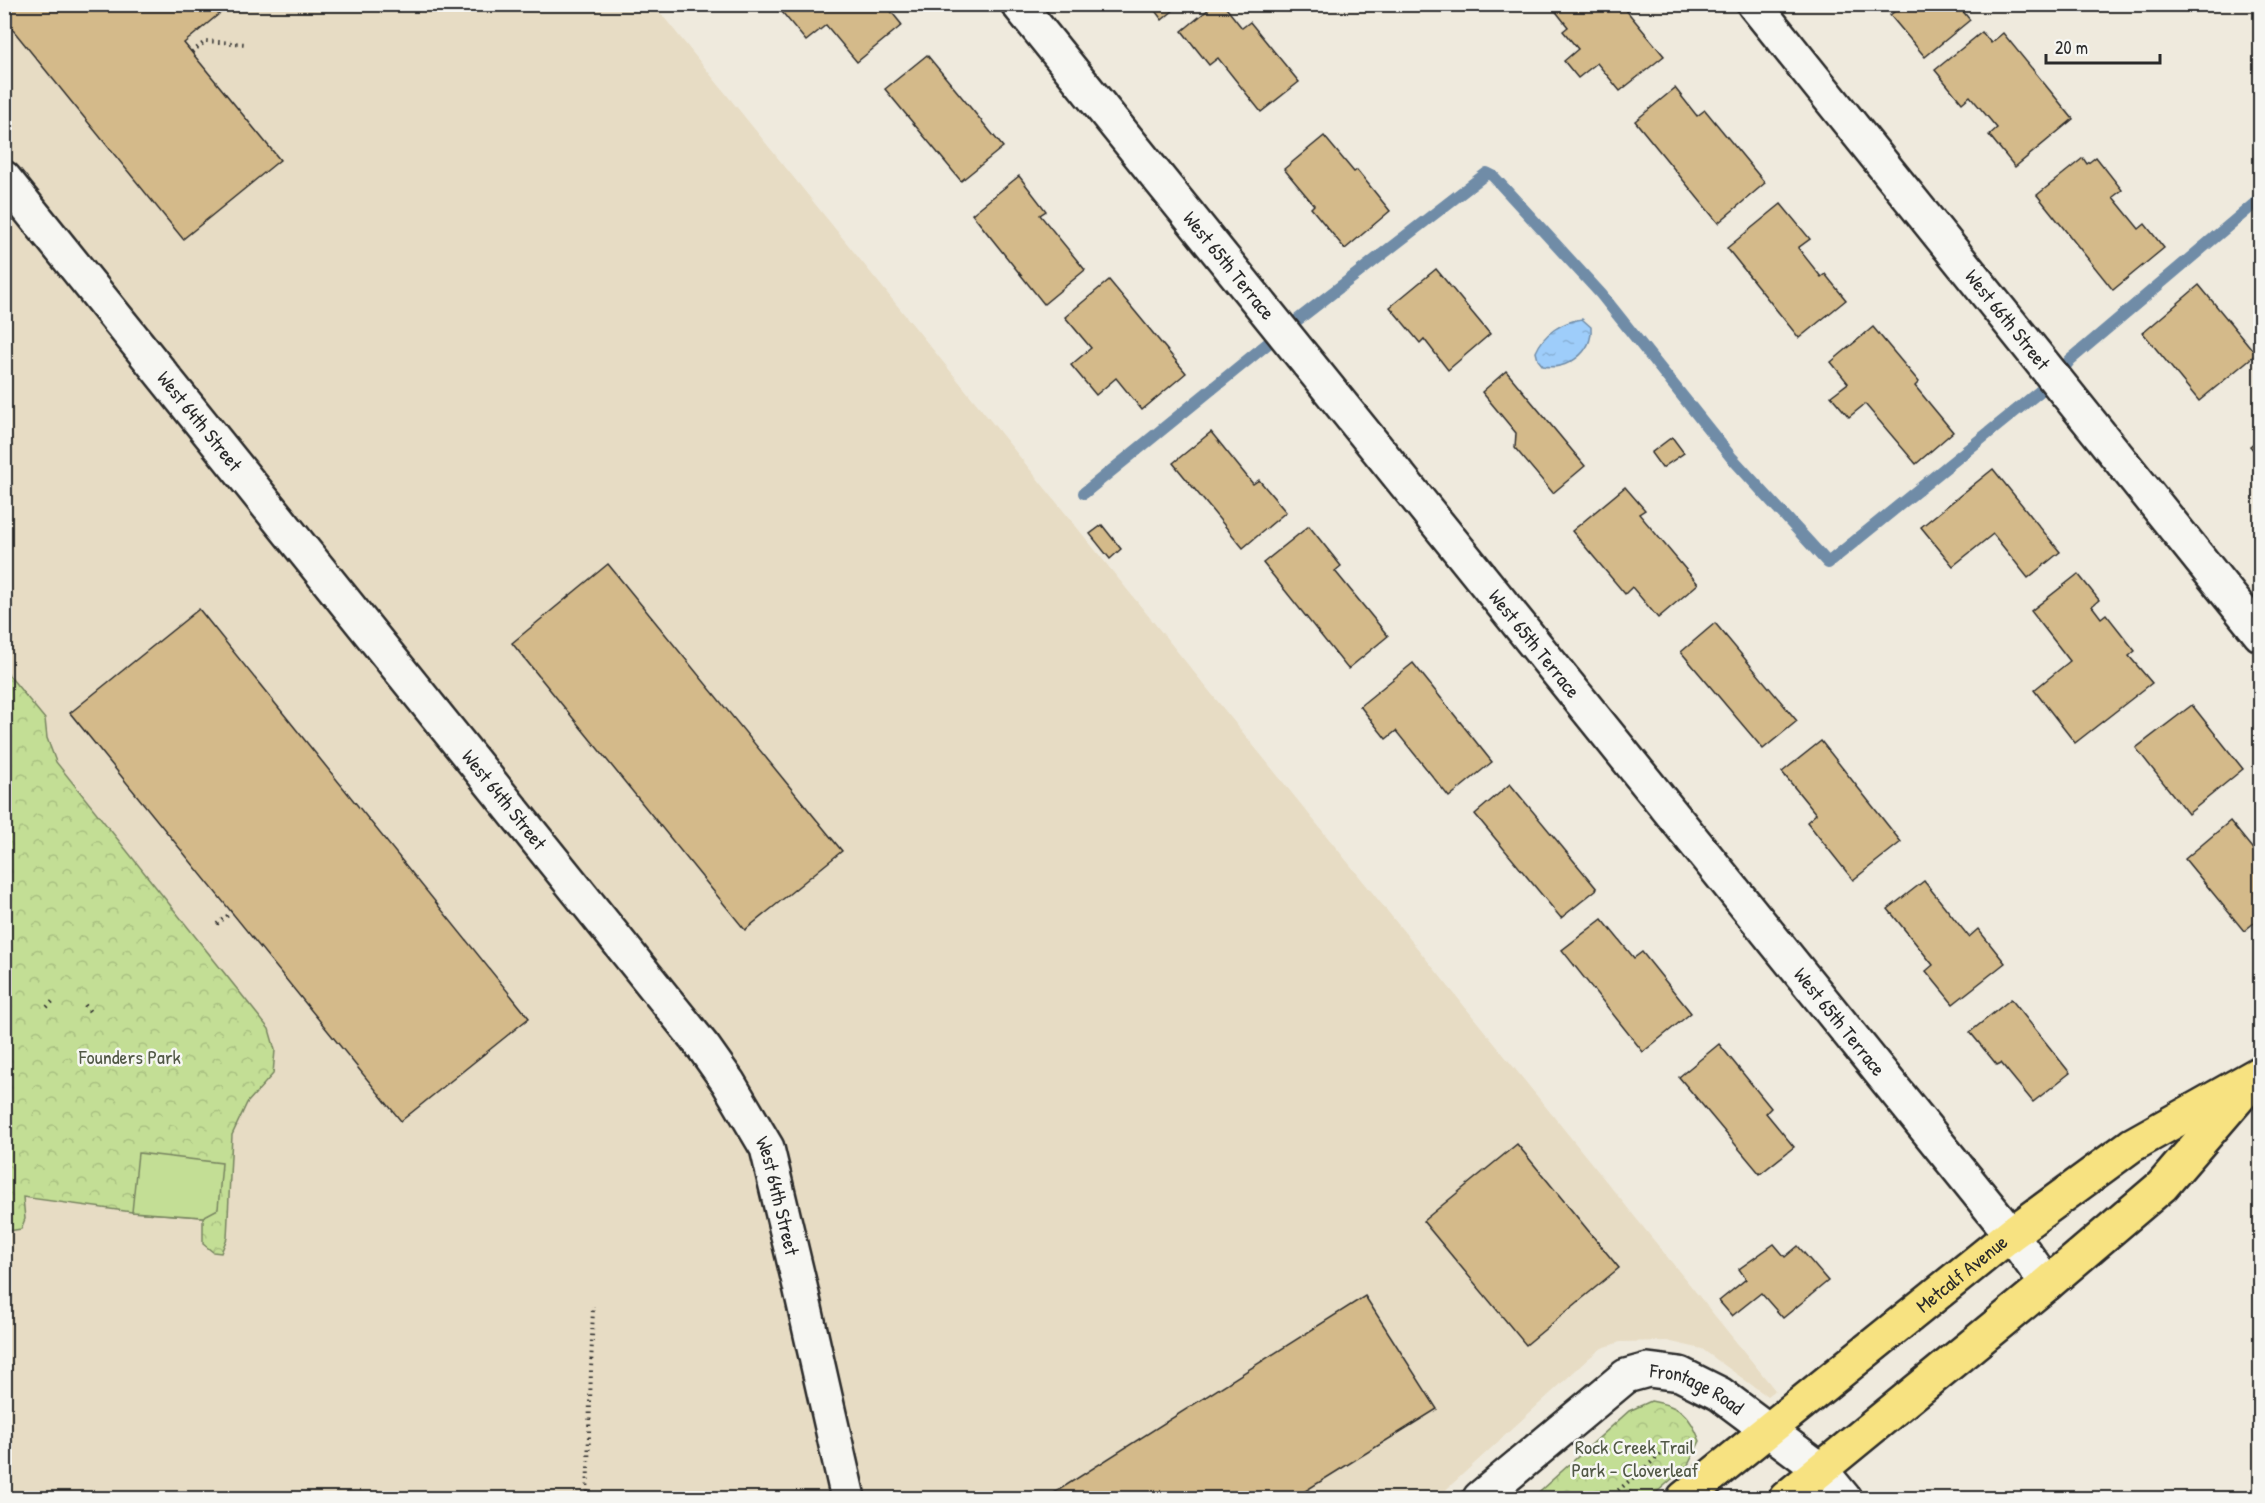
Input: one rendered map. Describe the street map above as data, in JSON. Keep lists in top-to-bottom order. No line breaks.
{"streets":{"main road":["Metcalf Avenue"],"street":["West 65th Terrace","West 66th Street","West 64th Street","Frontage Road"]},"crossings":[["West 65th Terrace","Metcalf Avenue"],["Metcalf Avenue","Frontage Road"]],"parks":["Founders Park","Rock Creek Trail Park - Cloverleaf"],"scale_bar":"20 m"}
